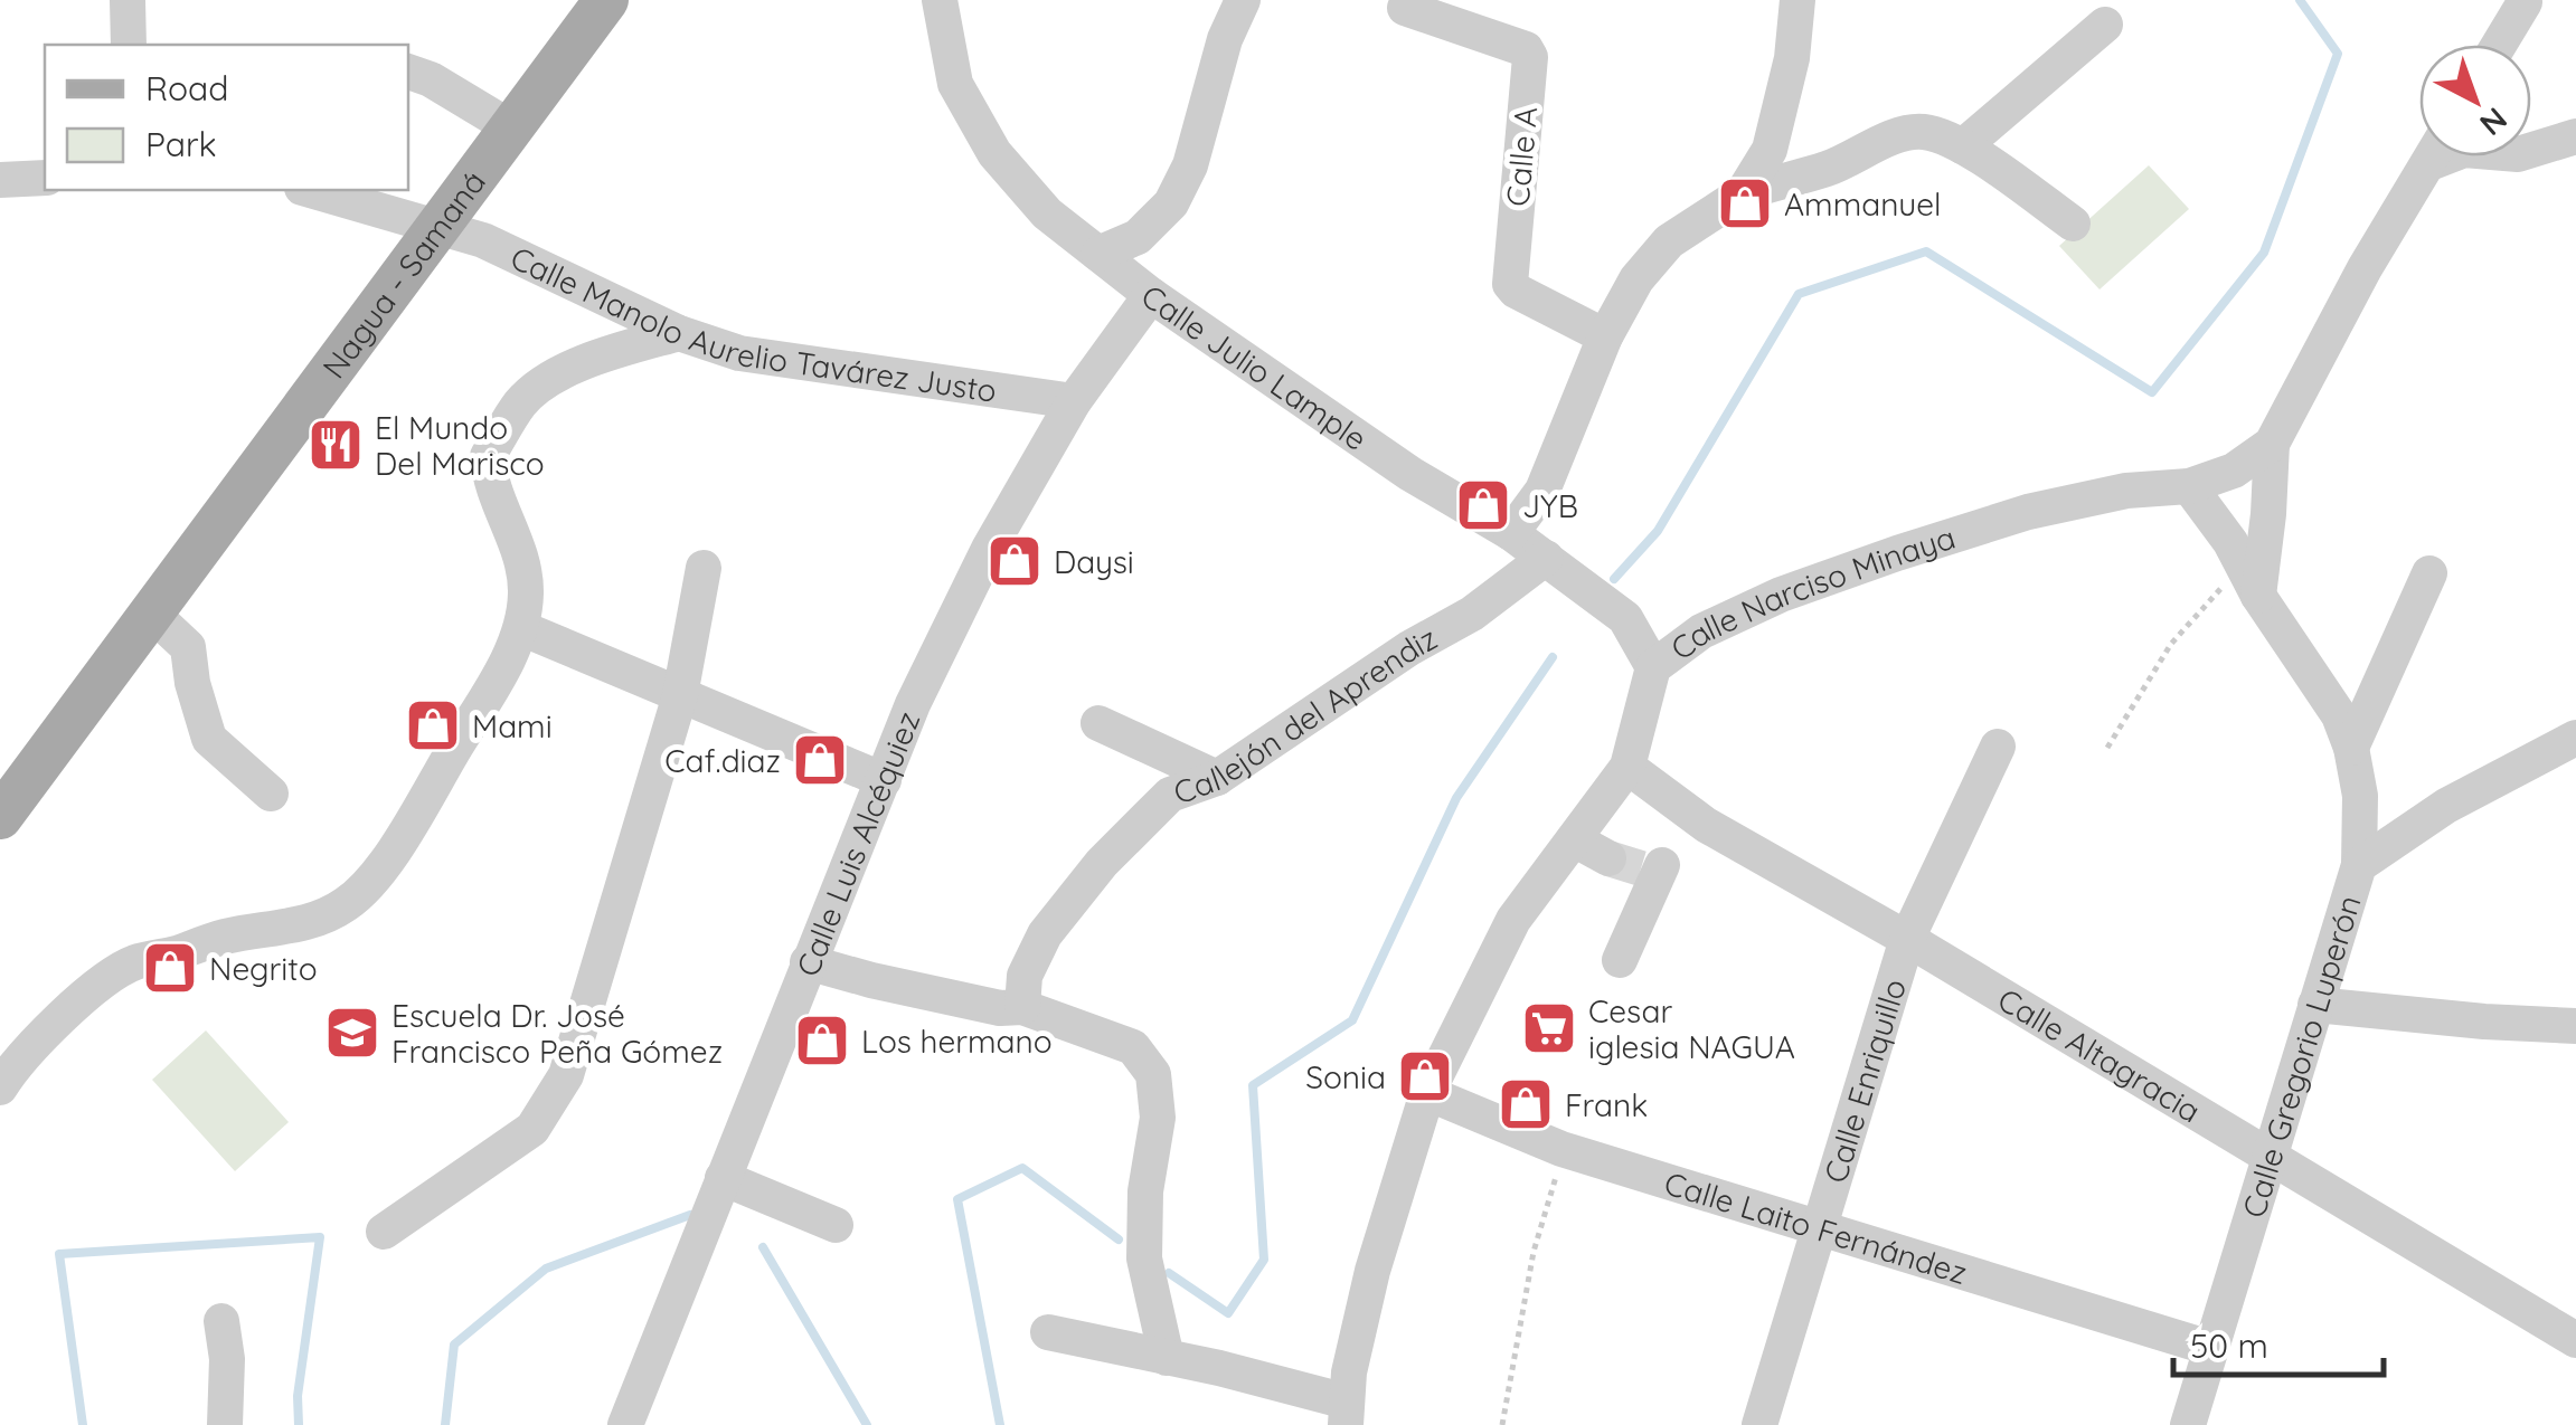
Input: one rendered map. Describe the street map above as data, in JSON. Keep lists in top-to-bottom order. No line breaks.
{"streets":{"main road":["Nagua - Samaná"],"street":["Calle A","Calle Manolo Aurelio Tavárez Justo","Calle Julio Lample","Calle Narciso Minaya","Callejón del Aprendiz","Calle Luis Alcéquiez","Calle Altagracia","Calle Gregorio Luperón","Calle Enriquillo","Calle Laito Fernández"]},"crossings":[["Nagua - Samaná","Calle Manolo Aurelio Tavárez Justo"],["Calle Manolo Aurelio Tavárez Justo","Calle Luis Alcéquiez"],["Calle Julio Lample","Calle Narciso Minaya"],["Calle Julio Lample","Callejón del Aprendiz"],["Calle Julio Lample","Calle Luis Alcéquiez"],["Calle Narciso Minaya","Calle Altagracia"],["Calle Narciso Minaya","Calle Laito Fernández"],["Calle Altagracia","Calle Gregorio Luperón"],["Calle Altagracia","Calle Enriquillo"],["Calle Gregorio Luperón","Calle Laito Fernández"],["Calle Enriquillo","Calle Laito Fernández"]],"places":{"shop":["Ammanuel","JYB","Daysi","Mami","Caf.diaz","Negrito","Los hermano","Sonia","Frank"],"restaurant":["El Mundo Del Marisco"],"supermarket":["Cesar iglesia NAGUA"],"school or university":["Escuela Dr. José Francisco Peña Gómez"]},"legend":["Road","Park"],"scale_bar":"50 m","north":"bottom right"}
